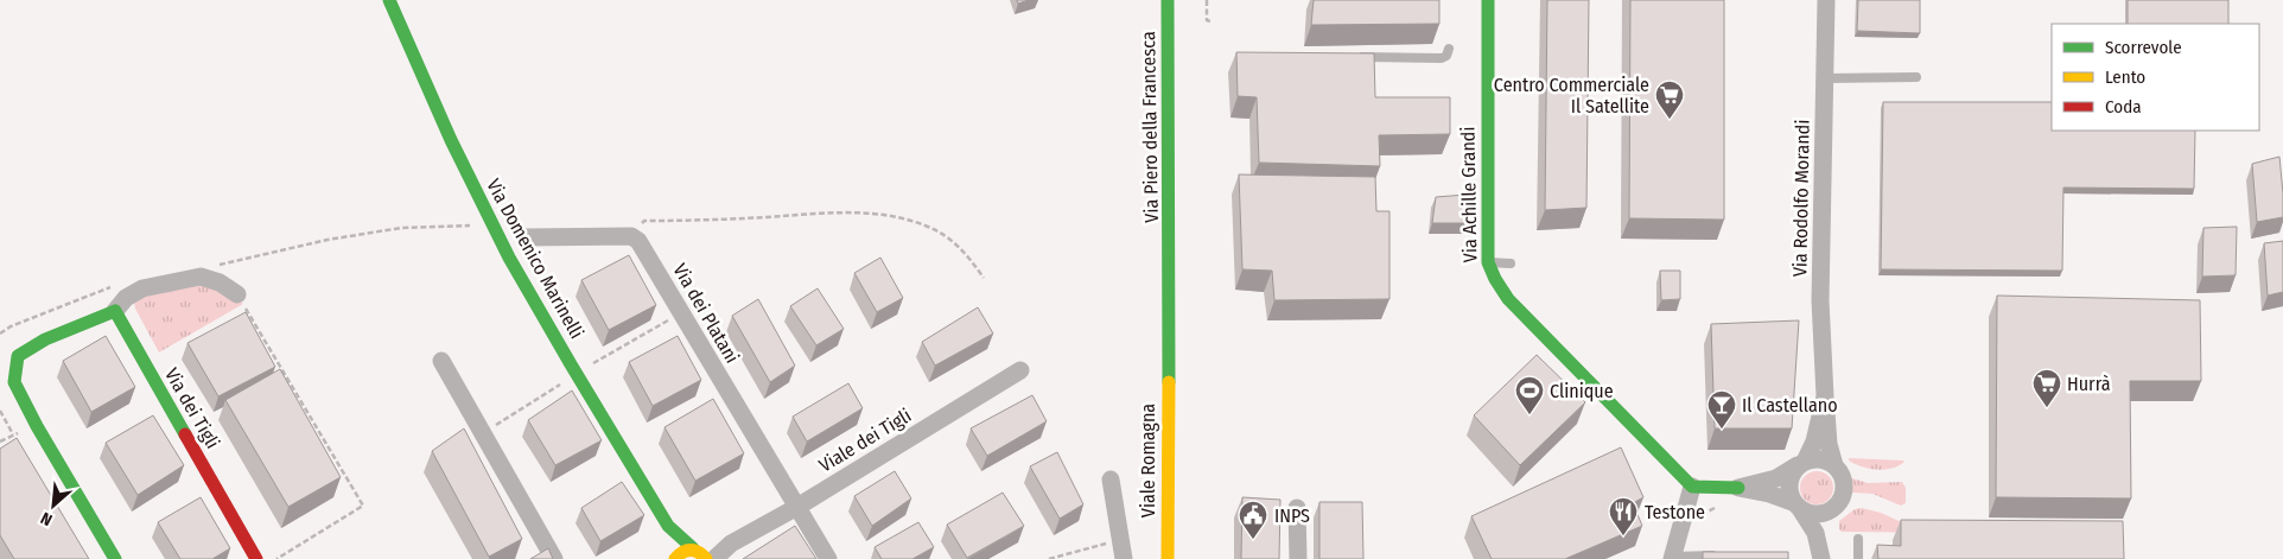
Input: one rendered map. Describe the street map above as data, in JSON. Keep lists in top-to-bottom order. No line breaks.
{"streets":{"street":["Via Piero della Francesca","Via Achille Grandi","Via Rodolfo Morandi","Via Domenico Marinelli","Via dei Platani","Via dei Tigli","Viale dei Tigli","Viale Romagna"]},"crossings":[["Via Piero della Francesca","Viale Romagna"],["Via Domenico Marinelli","Viale dei Tigli"],["Via dei Platani","Viale dei Tigli"]],"places":{"supermarket":["Centro Commerciale Il Satellite","Hurrà"],"sports":["Clinique"],"bar":["Il Castellano"],"restaurant":["Testone"],"public building":["INPS"]},"legend":["Scorrevole","Lento","Coda"],"north":"bottom left"}
